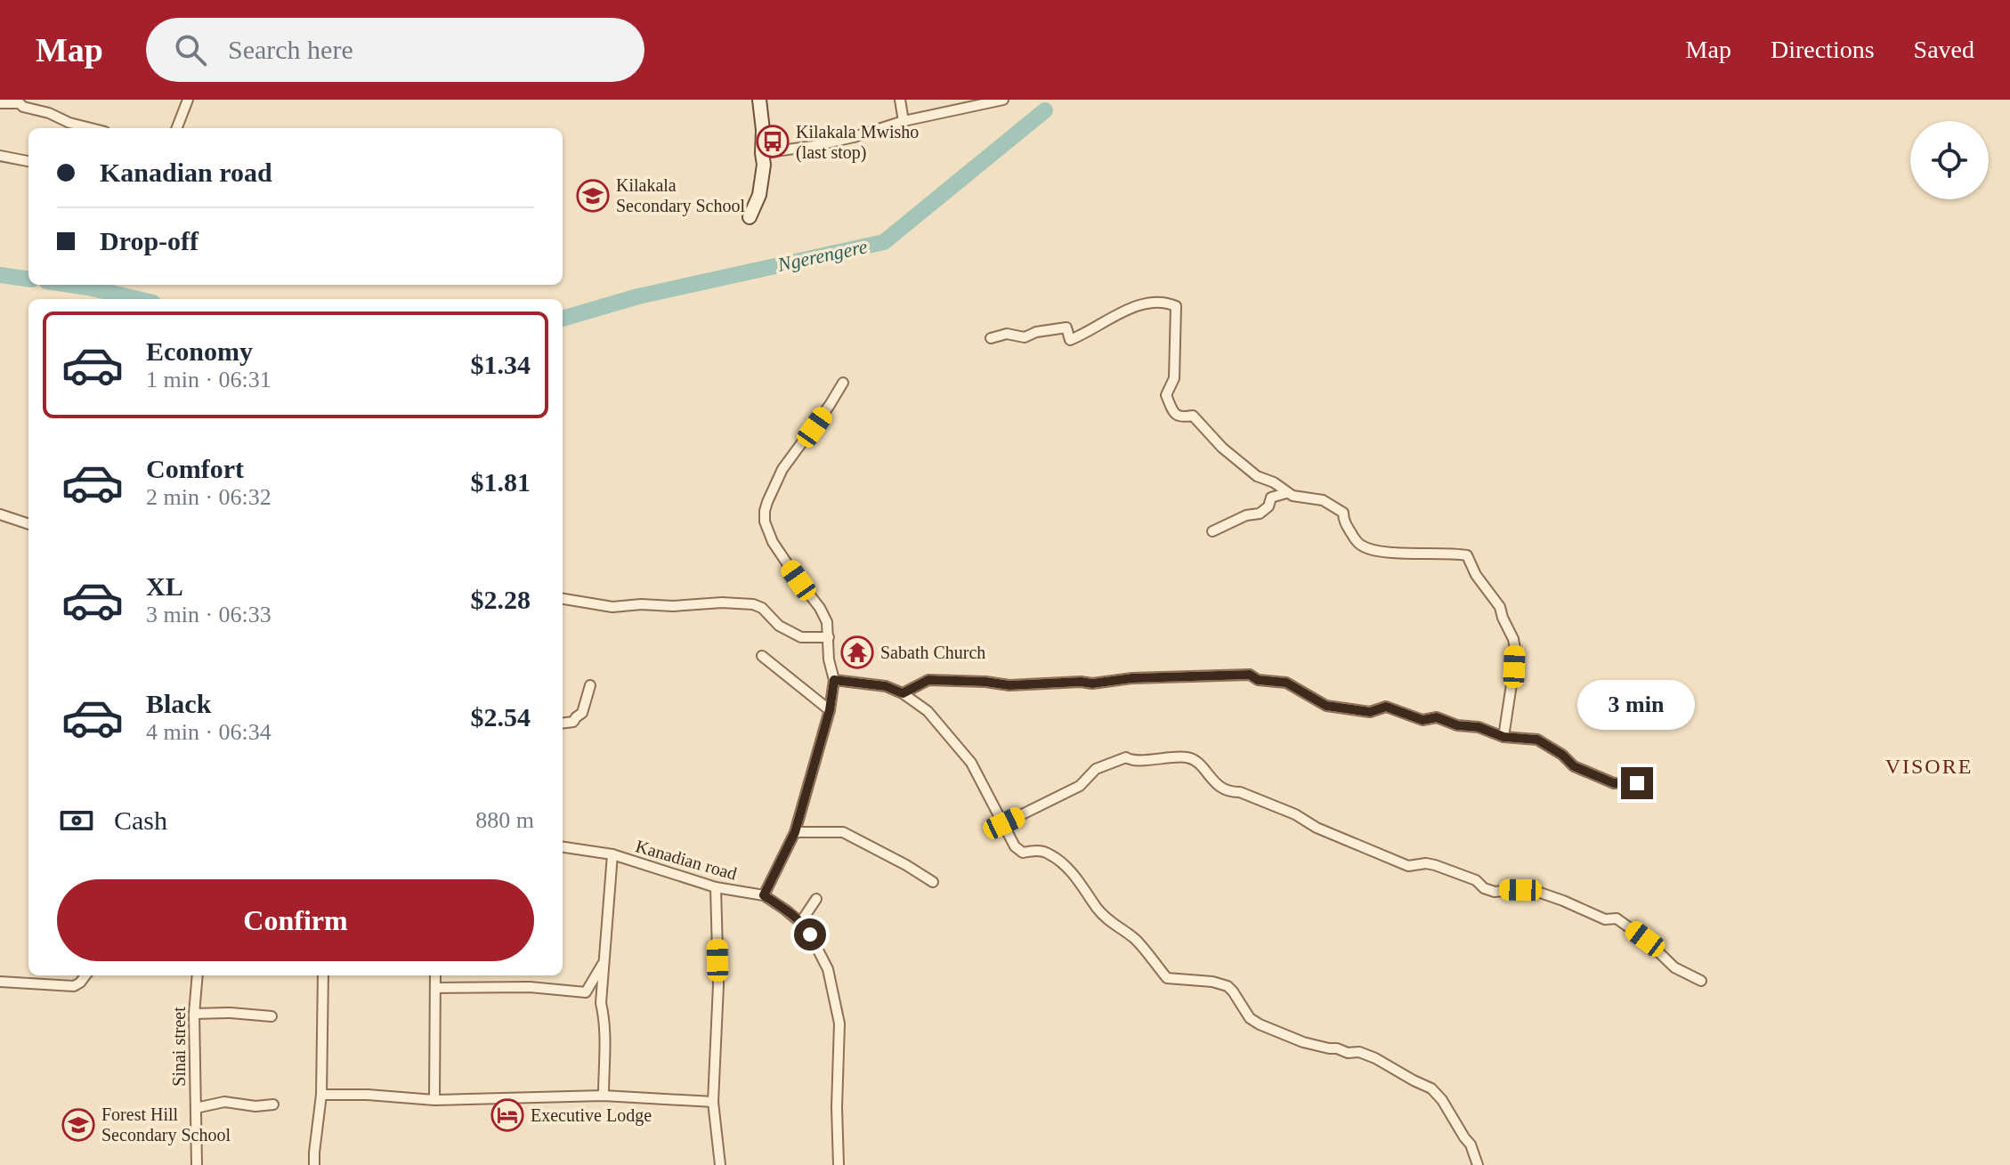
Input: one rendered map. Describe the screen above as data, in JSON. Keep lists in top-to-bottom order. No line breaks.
{"streets":{"street":["Kanadian road","Sinai street"]},"districts":["VISORE"],"water":["Ngerengere"],"places":{"bus stop":["Kilakala Mwisho (last stop)"],"school or university":["Kilakala Secondary School","Forest Hill Secondary School"],"temple":["Sabath Church"],"hotel":["Executive Lodge"]},"page":{"header":"Map","search":"Search here","nav":["Map","Directions","Saved"],"banner":["Kanadian road","Drop-off"],"list":[{"name":"Economy","note":"1 min · 06:31","value":"$1.34"},{"name":"Comfort","note":"2 min · 06:32","value":"$1.81"},{"name":"XL","note":"3 min · 06:33","value":"$2.28"},{"name":"Black","note":"4 min · 06:34","value":"$2.54"}],"bubble":"3 min","pay":["Cash","880 m"],"buttons":"Confirm"}}
